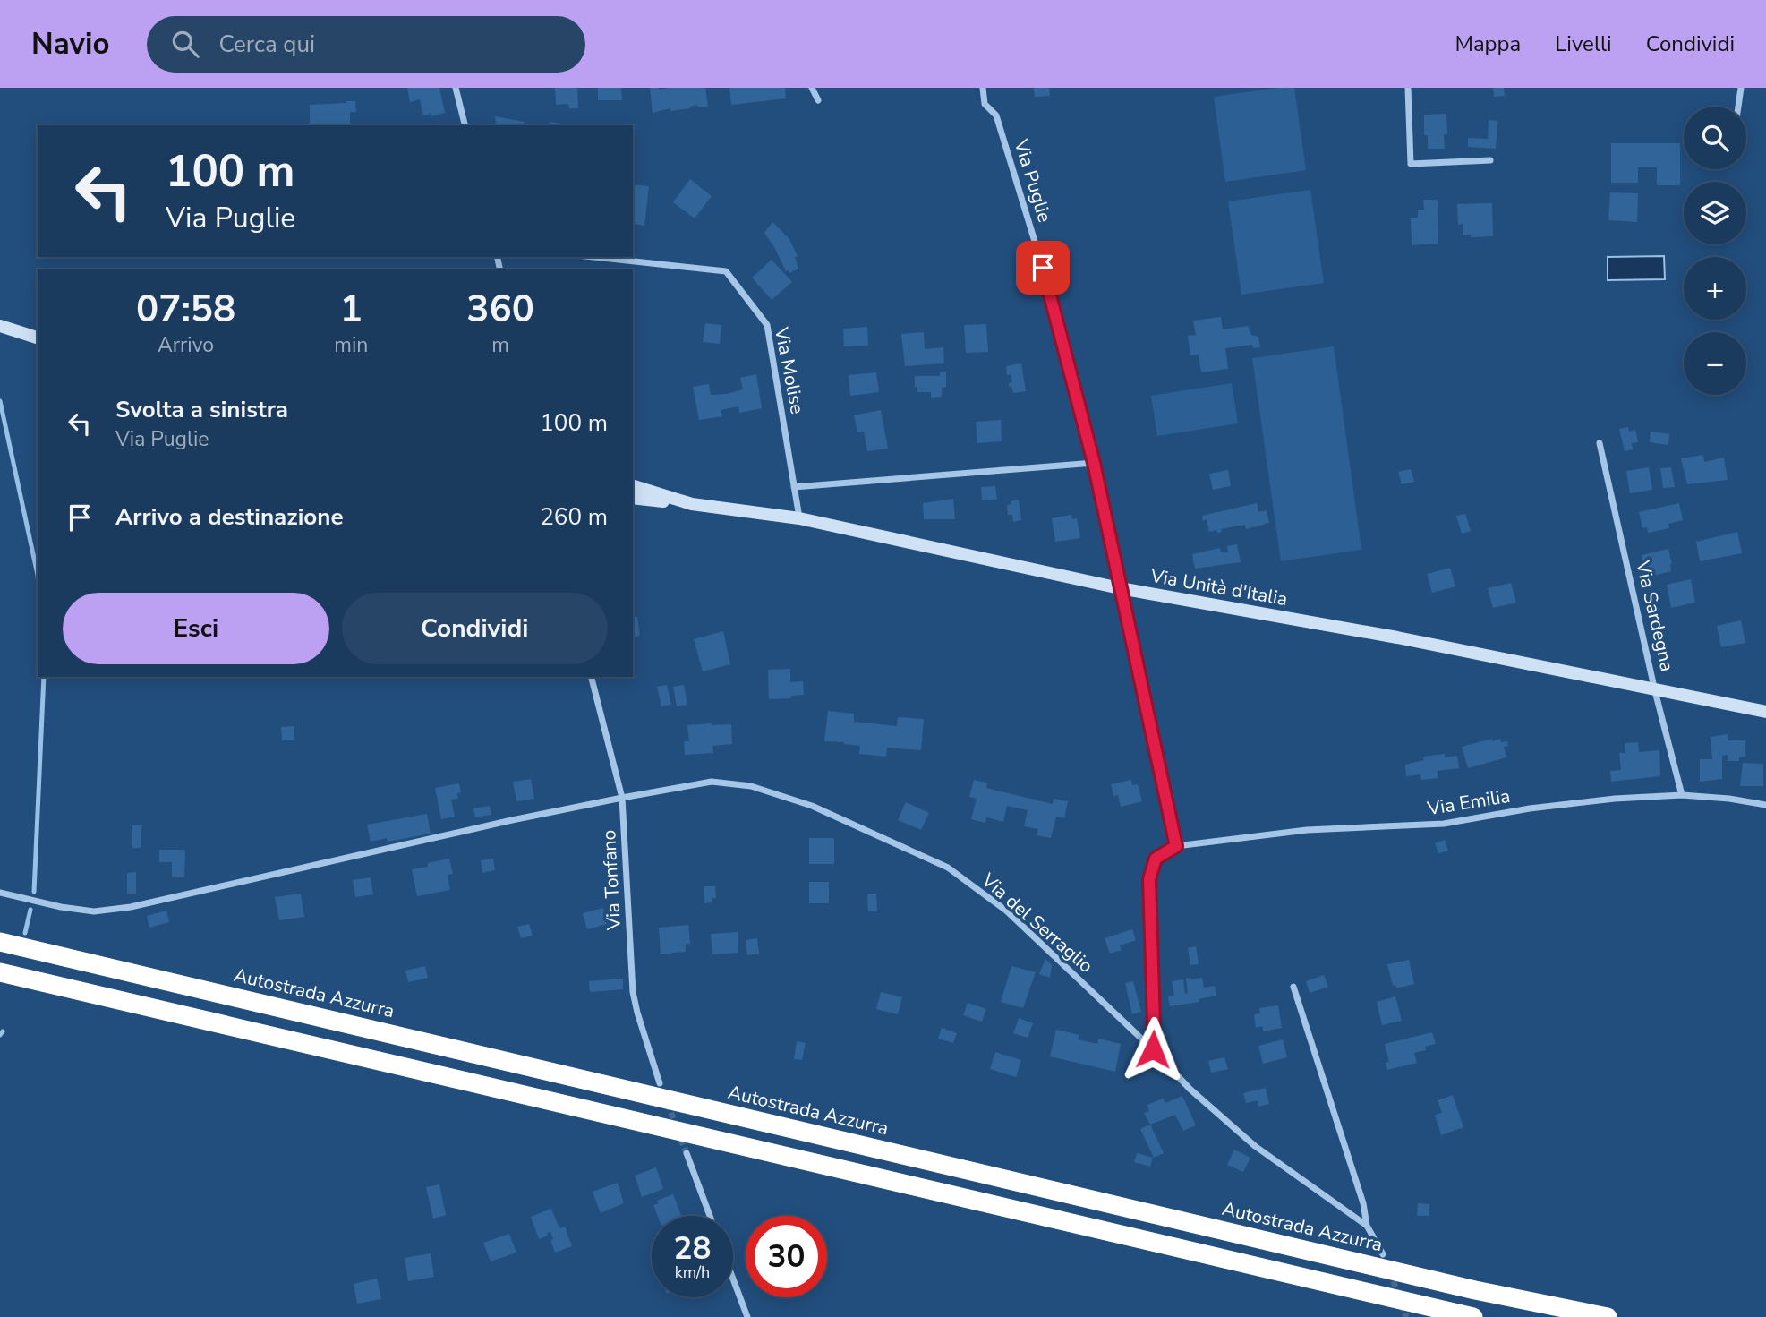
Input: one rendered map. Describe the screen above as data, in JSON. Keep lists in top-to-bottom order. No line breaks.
{"streets":{"highway":["Autostrada Azzurra"],"main road":["Via Unità d'Italia"],"street":["Via Puglie","Via Molise","Via Sardegna","Via Emilia","Via Tonfano","Via del Serraglio"]},"crossings":[["Via Puglie","Via Unità d'Italia"],["Via Puglie","Via Emilia"],["Via Molise","Via Unità d'Italia"],["Via Unità d'Italia","Via Sardegna"],["Via Sardegna","Via Emilia"],["Via Tonfano","Via del Serraglio"]],"page":{"header":"Navio","search":"Cerca qui","nav":["Mappa","Livelli","Condividi"],"map_buttons":["+","−"],"turn":["100 m","Via Puglie"],"eta":["07:58","Arrivo","1","min","360","m"],"list":[{"name":"Svolta a sinistra","note":"Via Puglie","value":"100 m"},{"name":"Arrivo a destinazione","value":"260 m"}],"buttons":["Esci","Condividi"],"speed":"28 km/h","limit":"30"}}
